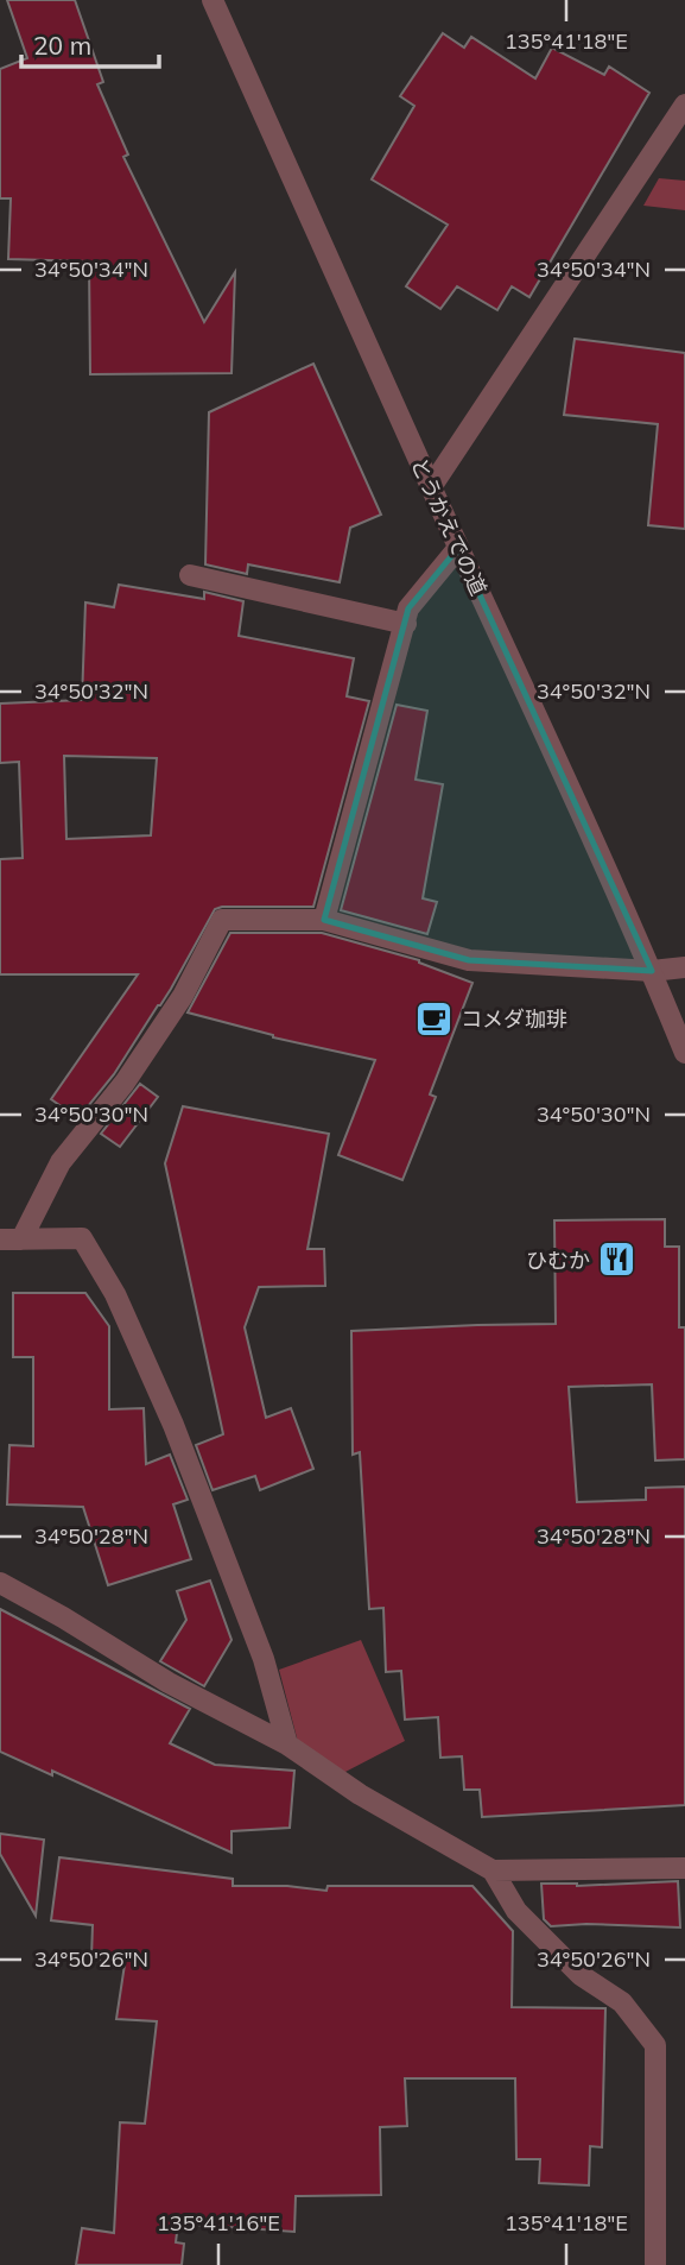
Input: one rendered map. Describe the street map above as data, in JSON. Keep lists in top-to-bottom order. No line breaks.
{"streets":{"street":["とうかえでの道"]},"places":{"cafe":["コメダ珈琲"],"restaurant":["ひむか"]},"scale_bar":"20 m","coordinates":["135°41'18\"E","34°50'34\"N","34°50'32\"N","34°50'30\"N","34°50'28\"N","34°50'26\"N","135°41'16\"E"]}
